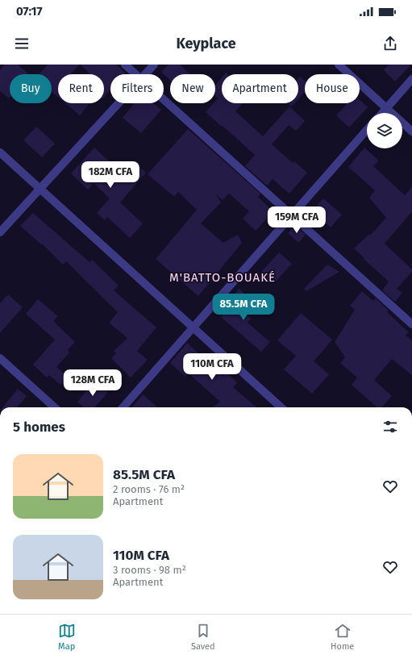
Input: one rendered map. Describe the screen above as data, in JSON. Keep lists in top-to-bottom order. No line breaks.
{"districts":["M'BATTO-BOUAKÉ"],"page":{"status":"07:17","header":"Keyplace","chip":["Buy","Rent","Filters","New","Apartment","House"],"price":["182M CFA","159M CFA","85.5M CFA","110M CFA","128M CFA"],"heading":"5 homes","list":[{"name":"85.5M CFA","note":"2 rooms · 76 m² · Apartment"},{"name":"110M CFA","note":"3 rooms · 98 m² · Apartment"}],"tabs":["Map","Saved","Home"]}}
